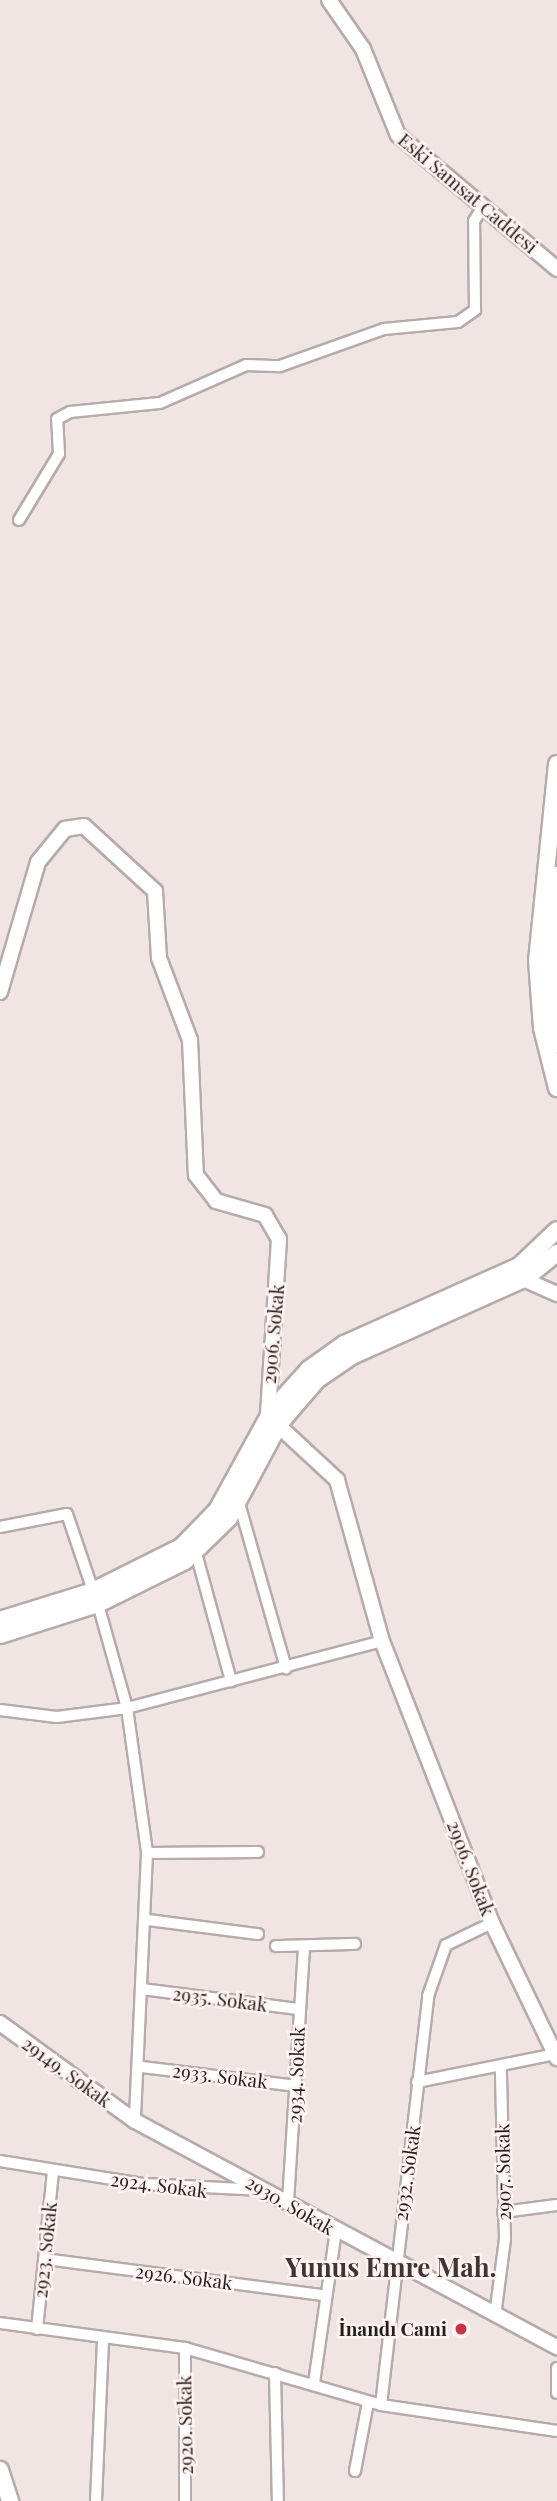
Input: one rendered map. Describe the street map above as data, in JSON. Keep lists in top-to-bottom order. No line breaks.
{"streets":{"street":["Eski Samsat Caddesi","2906. Sokak","2935. Sokak","29149. Sokak","2934. Sokak","2933. Sokak","2907. Sokak","2932. Sokak","2924. Sokak","2930. Sokak","2923. Sokak","2926. Sokak","2920. Sokak"]},"crossings":[["2906. Sokak","2932. Sokak"],["2935. Sokak","2934. Sokak"],["29149. Sokak","2930. Sokak"],["2934. Sokak","2933. Sokak"],["2934. Sokak","2930. Sokak"],["2907. Sokak","2930. Sokak"],["2932. Sokak","2930. Sokak"],["2924. Sokak","2930. Sokak"],["2924. Sokak","2923. Sokak"],["2923. Sokak","2926. Sokak"]],"districts":["Yunus Emre Mah."],"places":["İnandı Cami"]}
